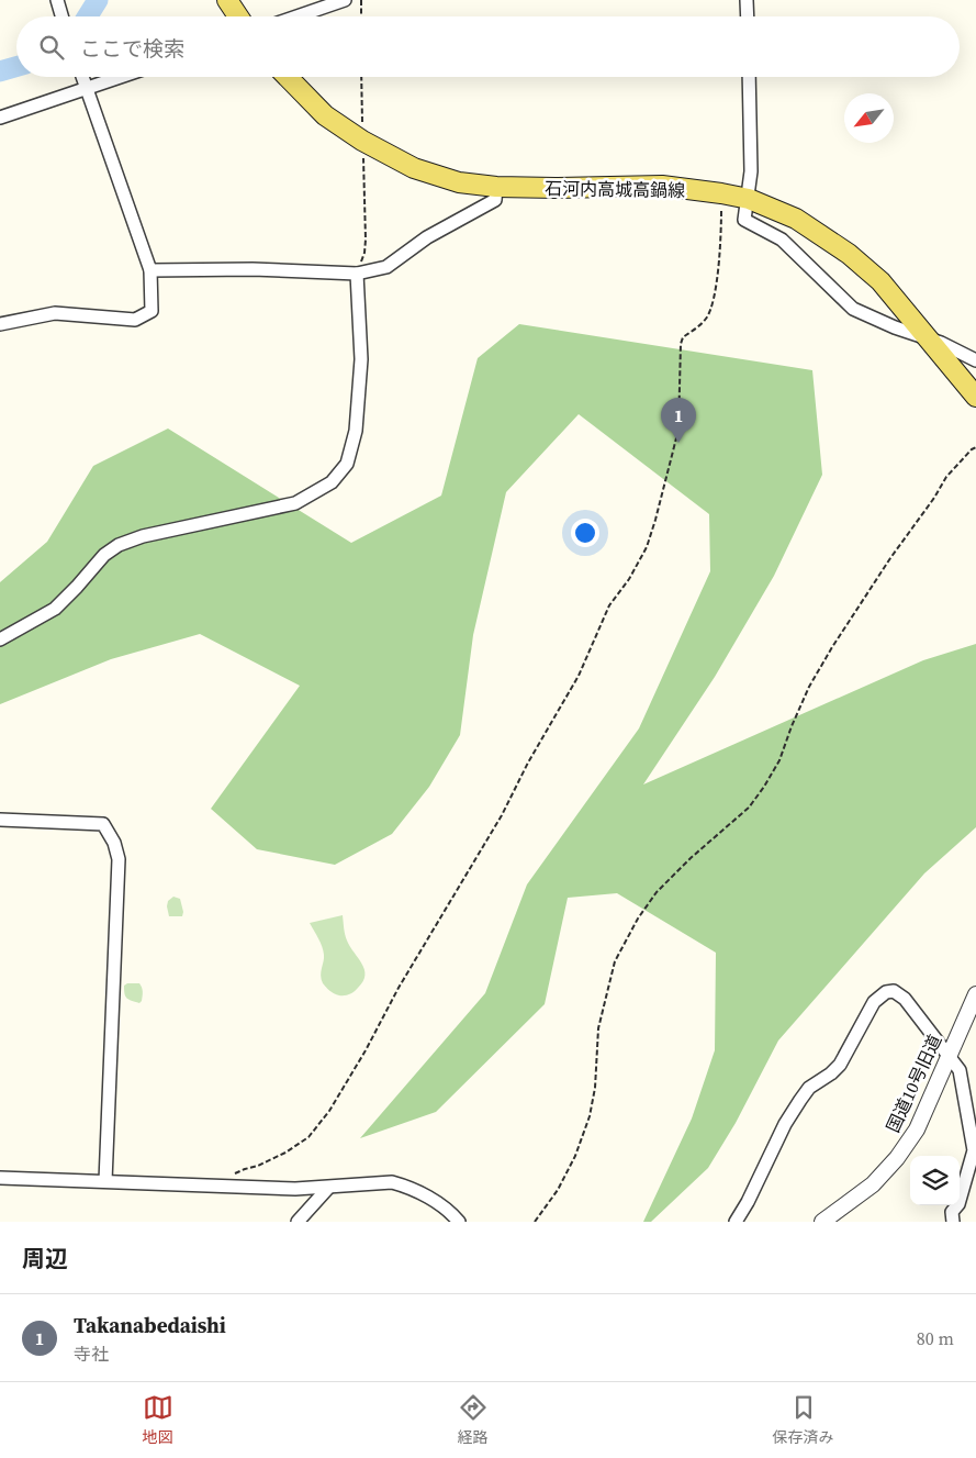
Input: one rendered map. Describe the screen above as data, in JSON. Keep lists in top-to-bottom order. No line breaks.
{"streets":{"main road":["石河内高城高鍋線"],"street":["国道10号旧道"]},"north":"bottom left","page":{"search":"ここで検索","pins":"1","heading":"周辺","list":[{"mark":"1","name":"Takanabedaishi","note":"寺社","value":"80 m"}],"nav":["地図","経路","保存済み"]}}
